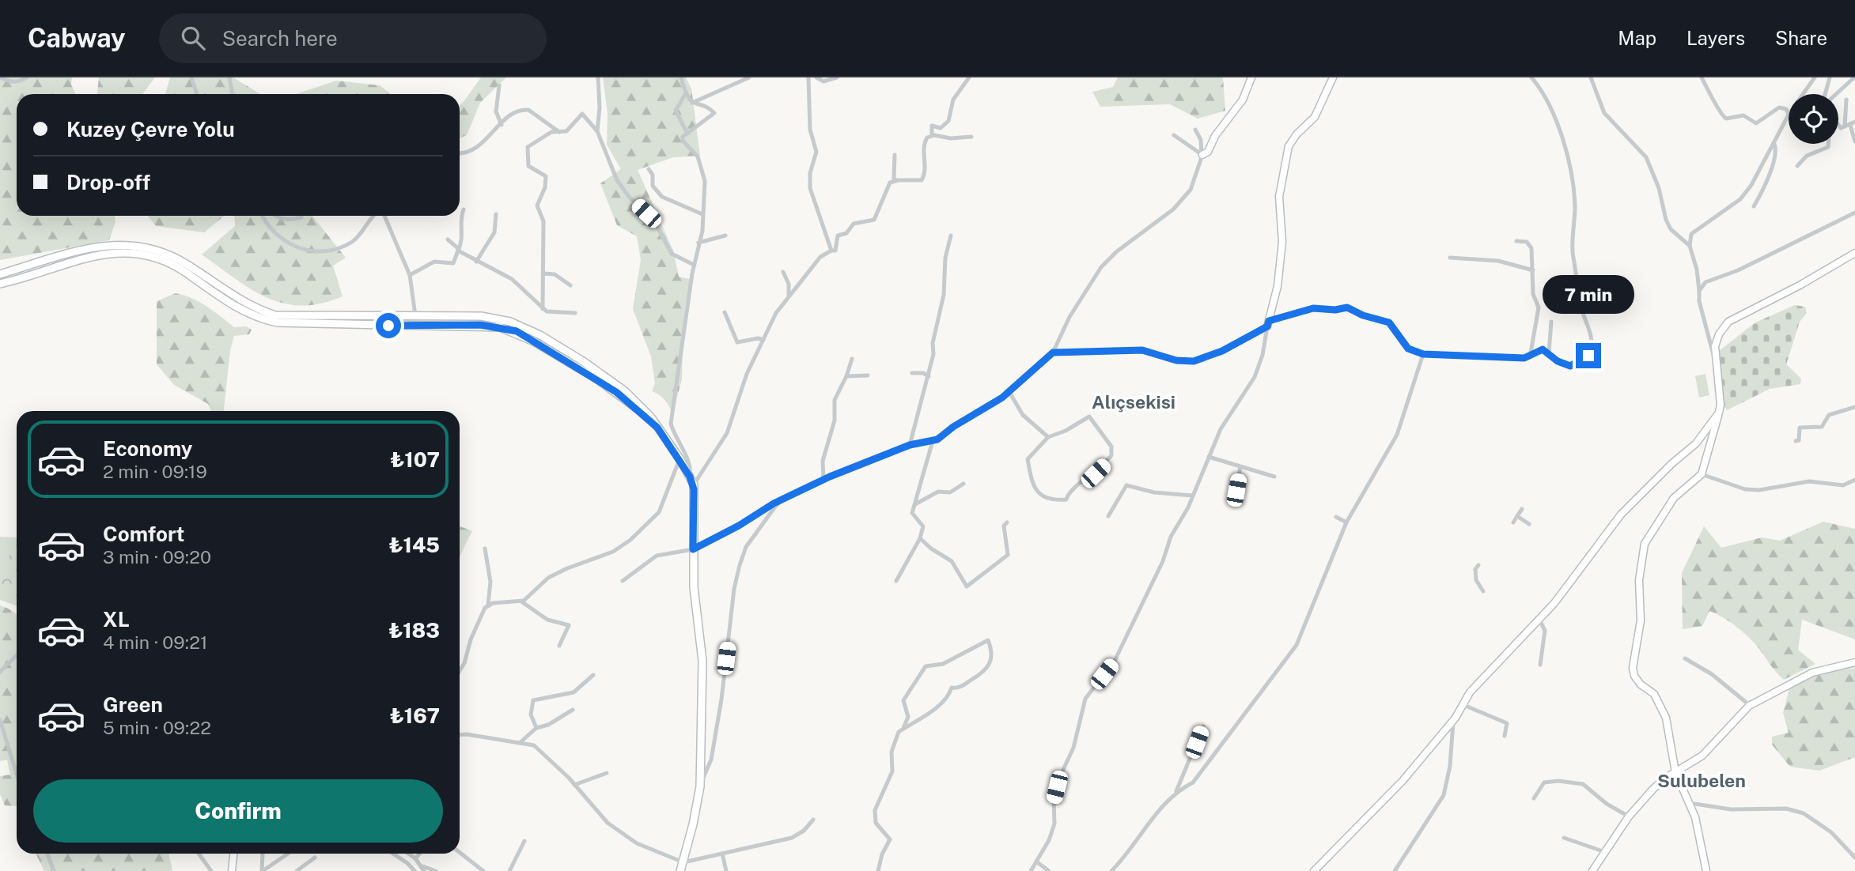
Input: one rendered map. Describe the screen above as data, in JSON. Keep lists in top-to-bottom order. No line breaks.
{"districts":["Alıçsekisi","Sulubelen"],"page":{"header":"Cabway","search":"Search here","nav":["Map","Layers","Share"],"banner":["Kuzey Çevre Yolu","Drop-off"],"bubble":"7 min","list":[{"name":"Economy","note":"2 min · 09:19","value":"₺107"},{"name":"Comfort","note":"3 min · 09:20","value":"₺145"},{"name":"XL","note":"4 min · 09:21","value":"₺183"},{"name":"Green","note":"5 min · 09:22","value":"₺167"}],"buttons":"Confirm"}}
